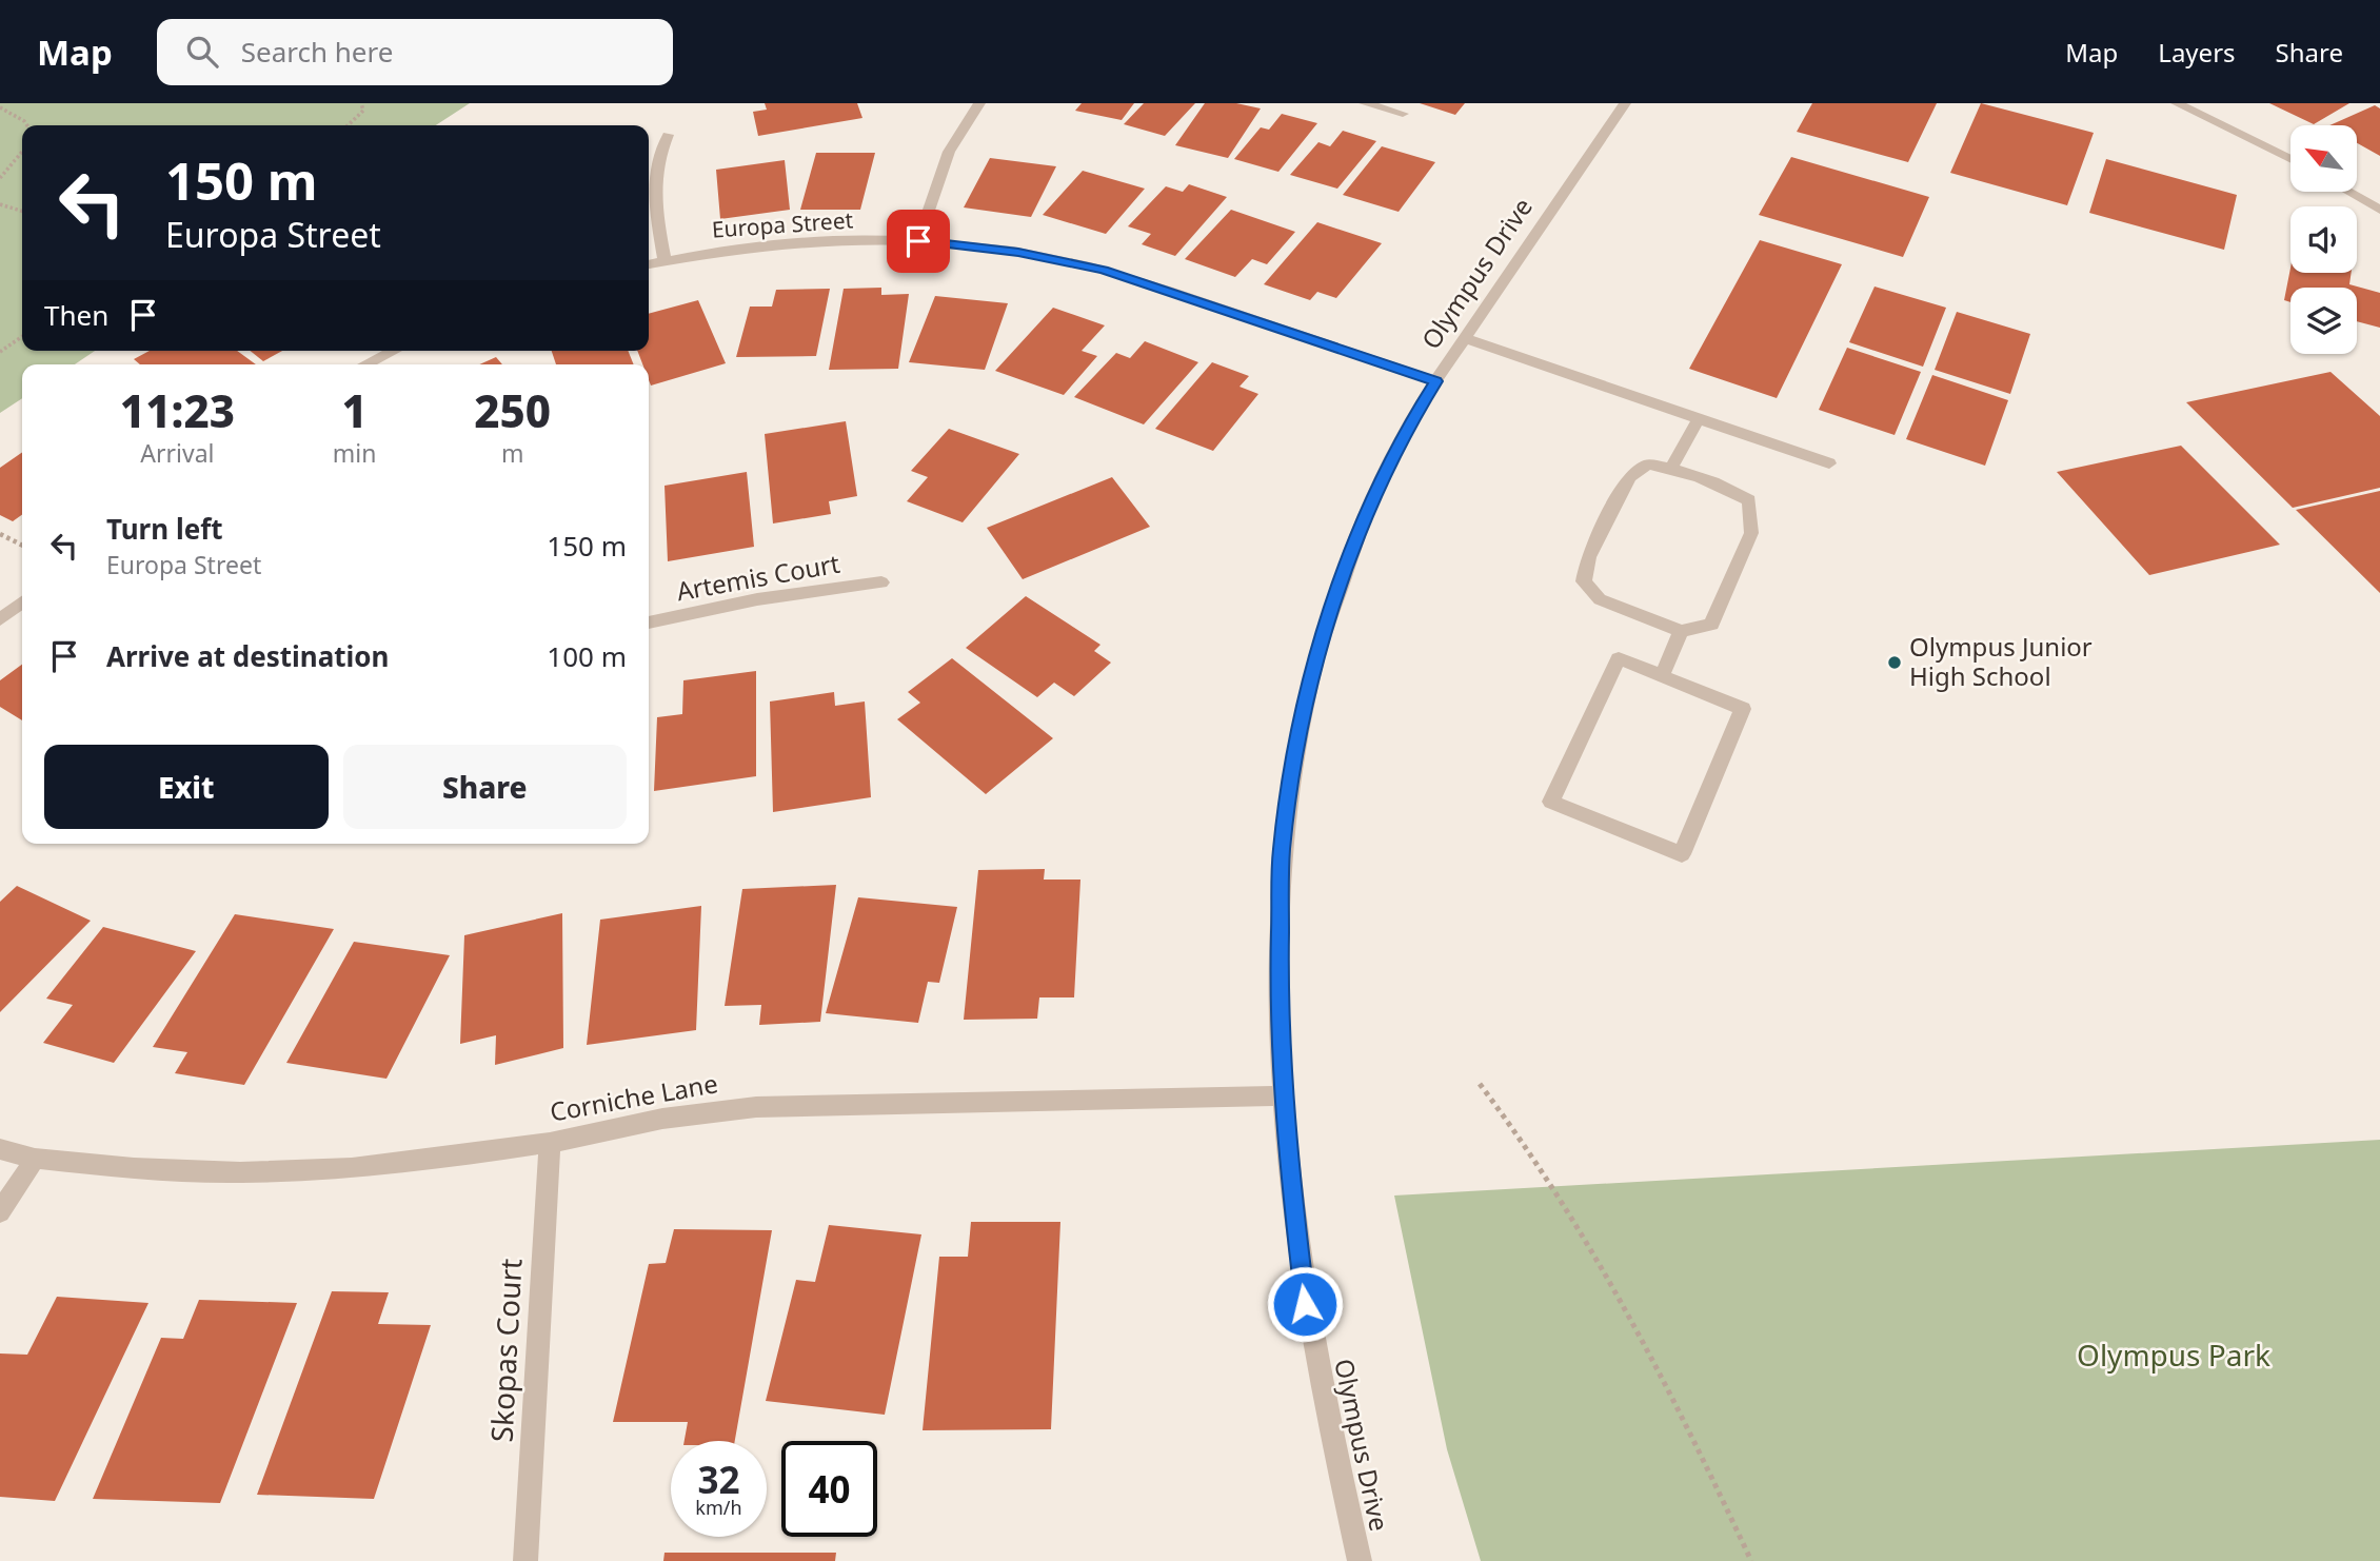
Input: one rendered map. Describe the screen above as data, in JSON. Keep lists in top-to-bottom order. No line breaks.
{"streets":{"street":["Europa Street","Olympus Drive","Artemis Court","Corniche Lane","Skopas Court"]},"crossings":[["Europa Street","Olympus Drive"],["Olympus Drive","Corniche Lane"],["Corniche Lane","Skopas Court"]],"parks":["Olympus Park"],"places":["Olympus Junior High School"],"north":"top left","page":{"header":"Map","search":"Search here","nav":["Map","Layers","Share"],"turn":["150 m","Europa Street"],"then":"Then","eta":["11:23","Arrival","1","min","250","m"],"list":[{"name":"Turn left","note":"Europa Street","value":"150 m"},{"name":"Arrive at destination","value":"100 m"}],"buttons":["Exit","Share"],"speed":"32 km/h","limit":"40"}}
